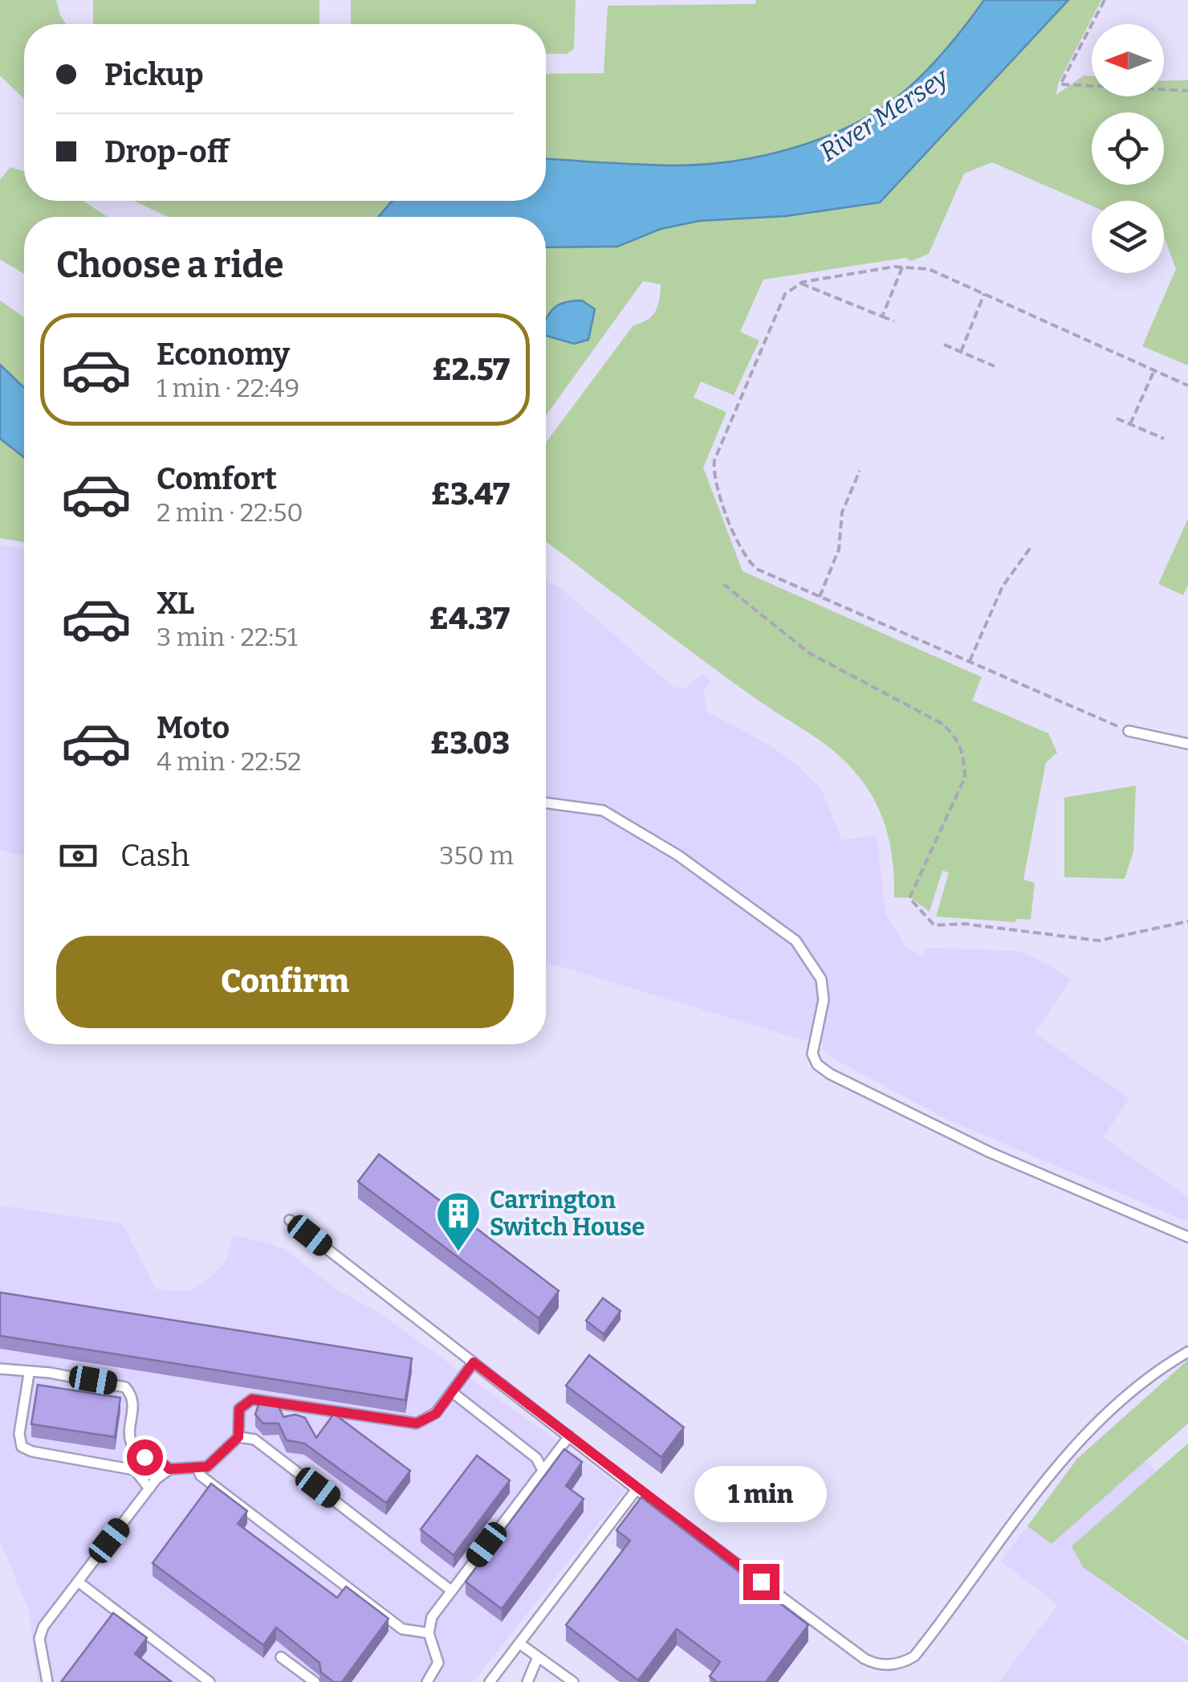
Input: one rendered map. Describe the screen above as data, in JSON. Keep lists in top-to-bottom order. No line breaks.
{"water":["River Mersey"],"places":{"building":["Carrington Switch House"]},"north":"left","page":{"banner":["Pickup","Drop-off"],"heading":"Choose a ride","list":[{"name":"Economy","note":"1 min · 22:49","value":"£2.57"},{"name":"Comfort","note":"2 min · 22:50","value":"£3.47"},{"name":"XL","note":"3 min · 22:51","value":"£4.37"},{"name":"Moto","note":"4 min · 22:52","value":"£3.03"}],"pay":["Cash","350 m"],"buttons":"Confirm","bubble":"1 min"}}
